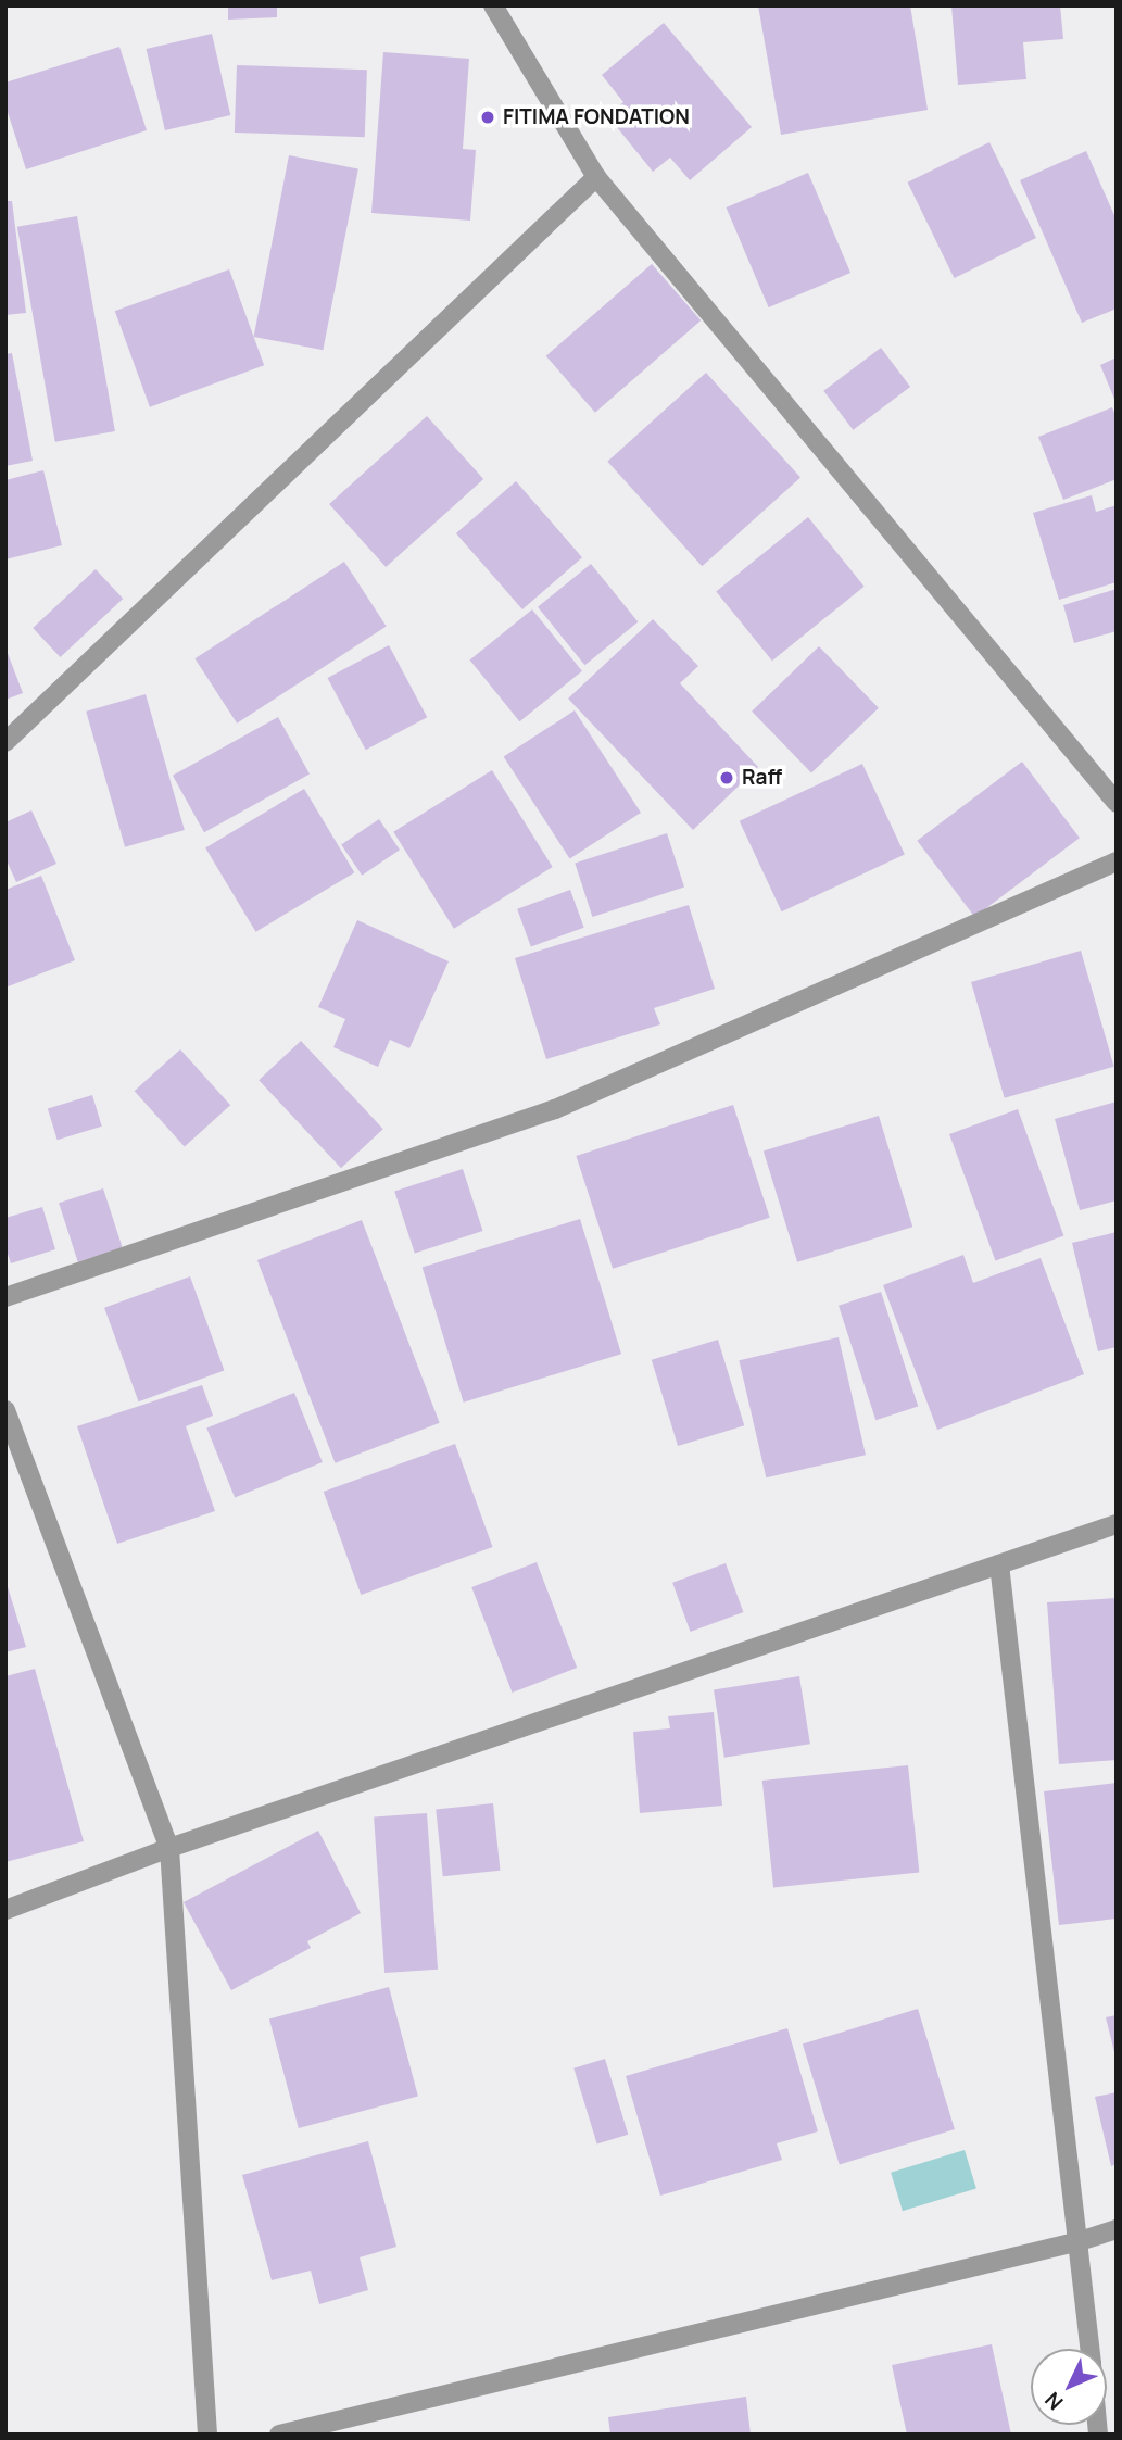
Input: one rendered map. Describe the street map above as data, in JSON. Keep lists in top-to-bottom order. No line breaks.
{"places":["FITIMA FONDATION","Raff"],"north":"bottom left"}
